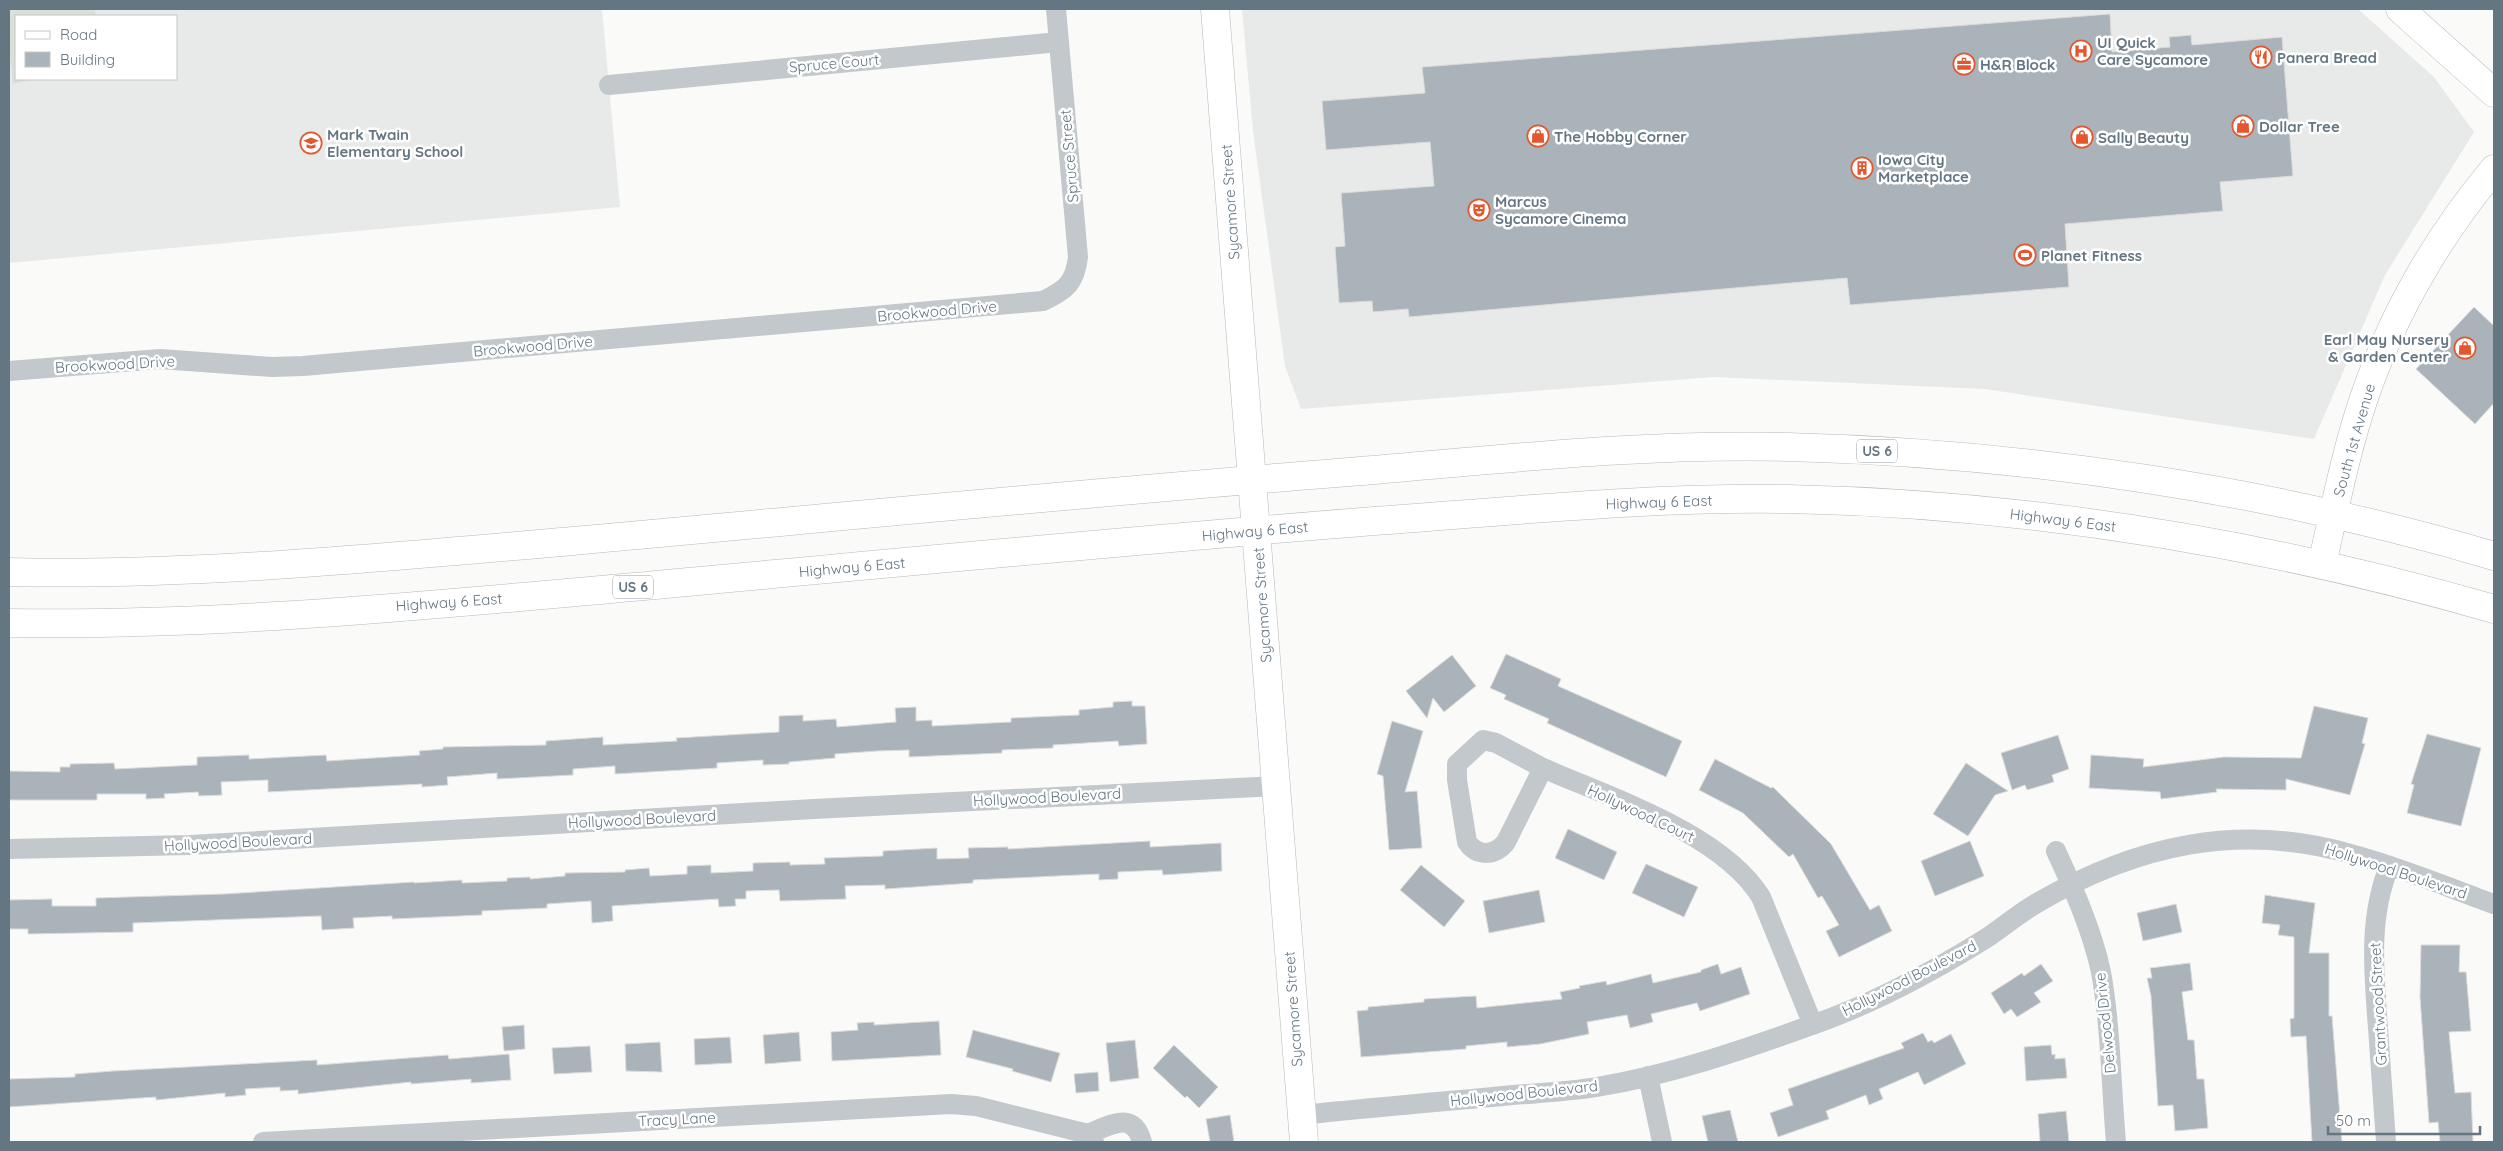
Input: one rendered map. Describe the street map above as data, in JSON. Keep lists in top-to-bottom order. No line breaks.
{"streets":{"main road":["Sycamore Street","South 1st Avenue","US 6","Highway 6 East"],"street":["Spruce Court","Spruce Street","Brookwood Drive","Hollywood Boulevard","Hollywood Court","Grantwood Street","Delwood Drive","Tracy Lane"]},"crossings":[["Spruce Court","Spruce Street"],["Spruce Street","Brookwood Drive"],["Sycamore Street","US 6"],["Sycamore Street","Highway 6 East"],["Sycamore Street","Hollywood Boulevard"],["South 1st Avenue","US 6"],["South 1st Avenue","Highway 6 East"],["Hollywood Boulevard","Hollywood Court"],["Hollywood Boulevard","Grantwood Street"],["Hollywood Boulevard","Delwood Drive"]],"places":{"hospital":["UI Quick Care Sycamore"],"restaurant":["Panera Bread"],"office":["H&R Block"],"shop":["Dollar Tree","The Hobby Corner","Sally Beauty","Earl May Nursery & Garden Center"],"school or university":["Mark Twain Elementary School"],"building":["Iowa City Marketplace"],"theatre":["Marcus Sycamore Cinema"],"sports":["Planet Fitness"]},"legend":["Road","Building"],"scale_bar":"50 m"}
